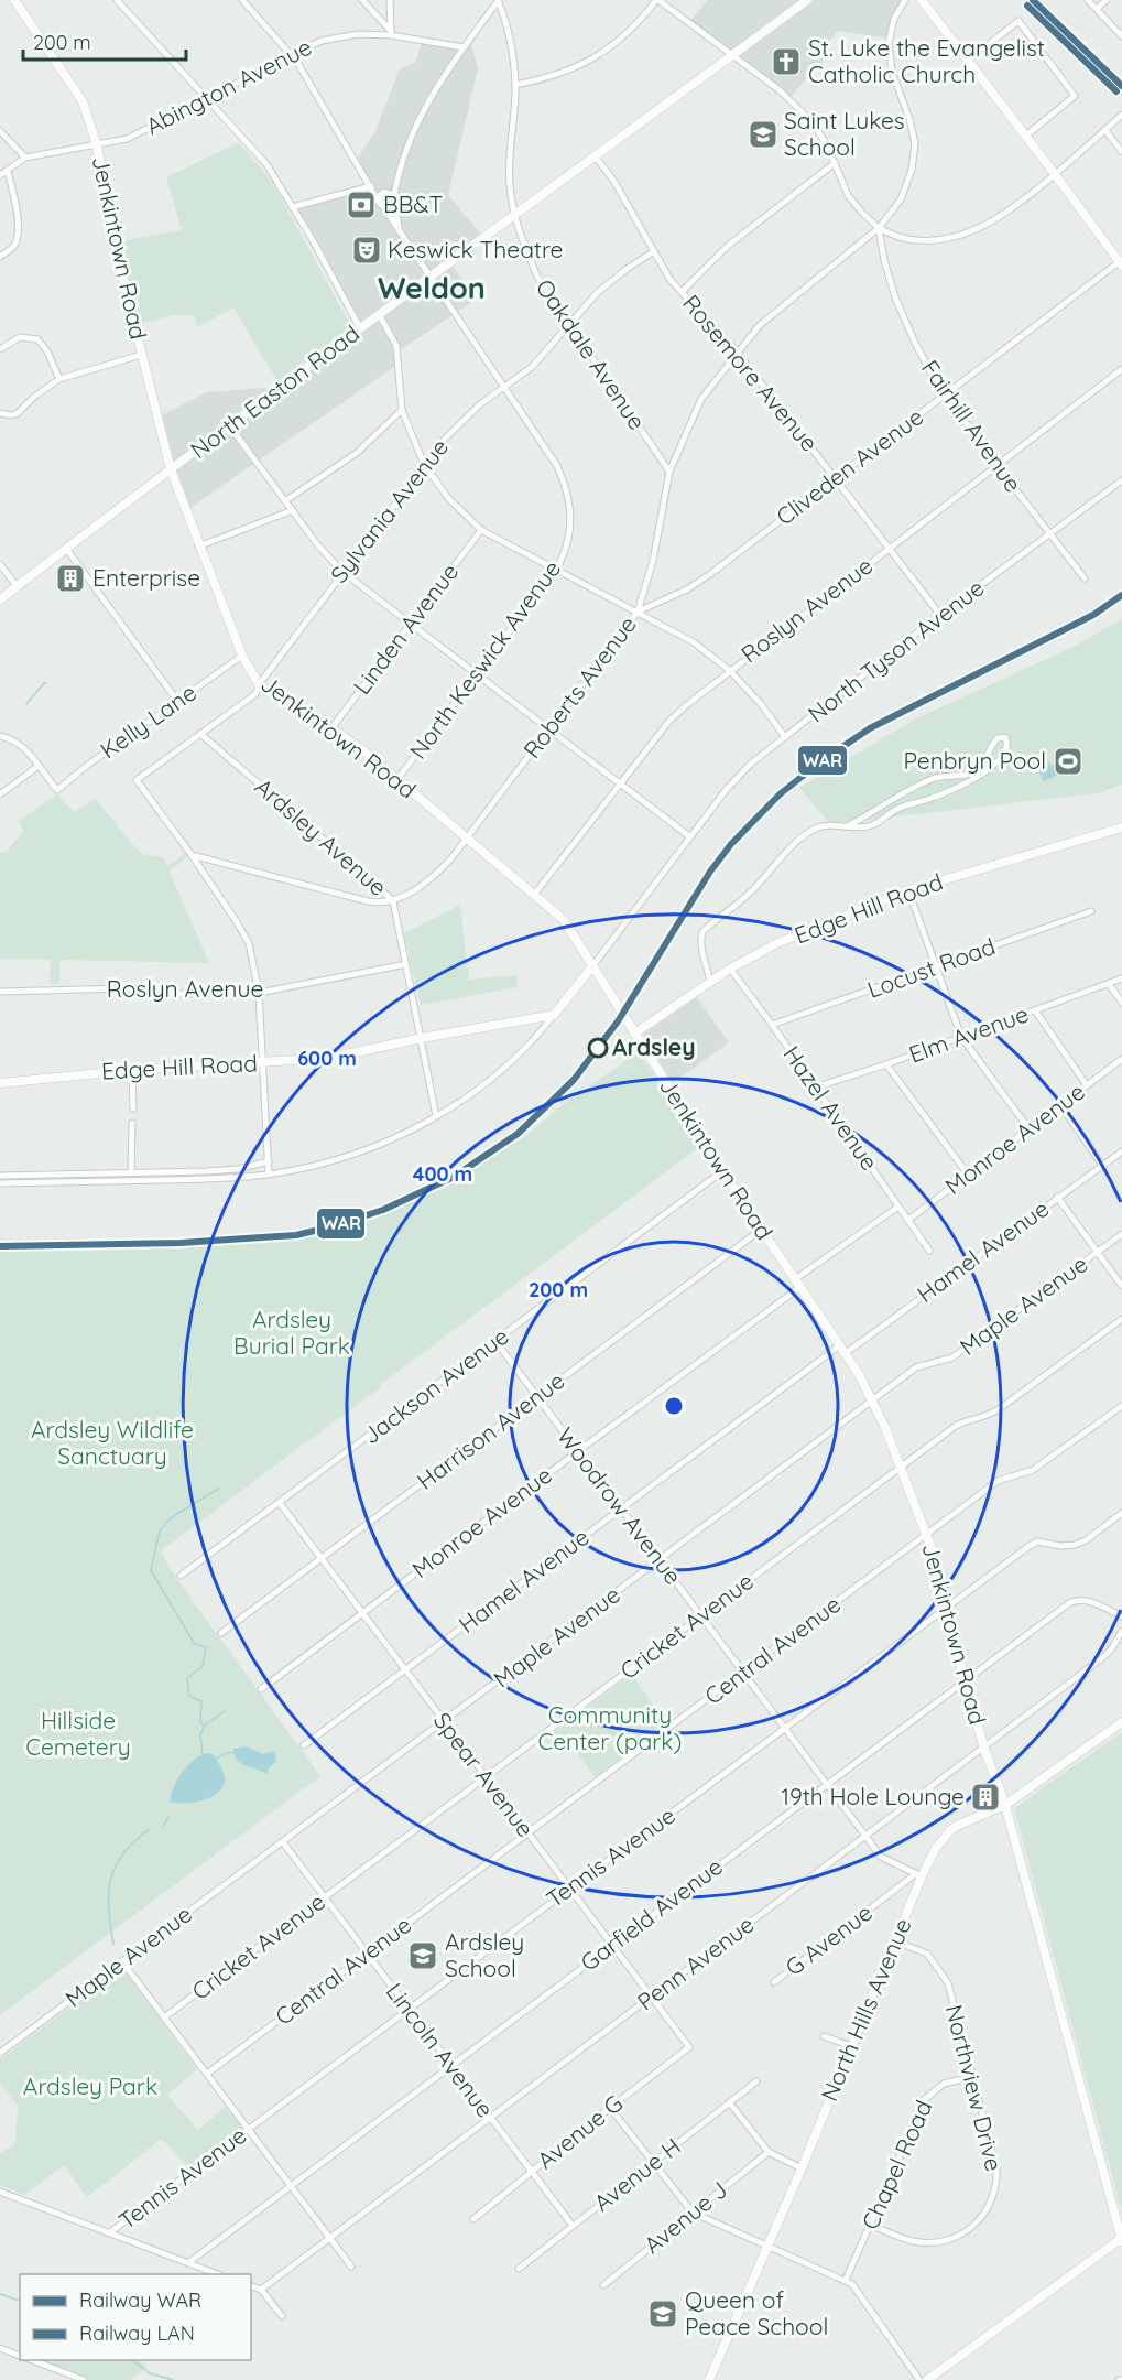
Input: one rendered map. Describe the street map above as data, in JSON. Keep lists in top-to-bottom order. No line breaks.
{"streets":{"street":["Abington Avenue","Jenkintown Road","Oakdale Avenue","Rosemore Avenue","North Easton Road","Fairhill Avenue","Cliveden Avenue","Sylvania Avenue","Roslyn Avenue","Linden Avenue","North Tyson Avenue","North Keswick Avenue","Roberts Avenue","Kelly Lane","Ardsley Avenue","Edge Hill Road","Locust Road","Elm Avenue","Hazel Avenue","Monroe Avenue","Hamel Avenue","Maple Avenue","Jackson Avenue","Harrison Avenue","Woodrow Avenue","Cricket Avenue","Central Avenue","Spear Avenue","Tennis Avenue","Garfield Avenue","G Avenue","Penn Avenue","North Hills Avenue","Lincoln Avenue","Northview Drive","Avenue G","Chapel Road","Avenue H","Avenue J"]},"crossings":[["Abington Avenue","Jenkintown Road"],["Abington Avenue","North Keswick Avenue"],["Jenkintown Road","North Easton Road"],["Jenkintown Road","Sylvania Avenue"],["Jenkintown Road","Roslyn Avenue"],["Jenkintown Road","Linden Avenue"],["Jenkintown Road","North Tyson Avenue"],["Jenkintown Road","North Keswick Avenue"],["Jenkintown Road","Roberts Avenue"],["Jenkintown Road","Kelly Lane"],["Jenkintown Road","Edge Hill Road"],["Jenkintown Road","Monroe Avenue"],["Jenkintown Road","Hamel Avenue"],["Jenkintown Road","Maple Avenue"],["Jenkintown Road","Jackson Avenue"],["Jenkintown Road","Harrison Avenue"],["Jenkintown Road","Cricket Avenue"],["Jenkintown Road","Central Avenue"],["Jenkintown Road","Tennis Avenue"],["Jenkintown Road","Garfield Avenue"],["Jenkintown Road","Penn Avenue"],["Jenkintown Road","North Hills Avenue"],["Oakdale Avenue","North Easton Road"],["Oakdale Avenue","Sylvania Avenue"],["Oakdale Avenue","North Keswick Avenue"],["Oakdale Avenue","Roberts Avenue"],["Rosemore Avenue","North Easton Road"],["Rosemore Avenue","Cliveden Avenue"],["Rosemore Avenue","Sylvania Avenue"],["Rosemore Avenue","Roslyn Avenue"],["Rosemore Avenue","North Tyson Avenue"],["Rosemore Avenue","Roberts Avenue"],["North Easton Road","North Keswick Avenue"],["Fairhill Avenue","Cliveden Avenue"],["Fairhill Avenue","Roslyn Avenue"],["Fairhill Avenue","North Tyson Avenue"],["Fairhill Avenue","Roberts Avenue"],["Cliveden Avenue","Roberts Avenue"],["Sylvania Avenue","North Keswick Avenue"],["Sylvania Avenue","Ardsley Avenue"],["Roslyn Avenue","Ardsley Avenue"],["Roberts Avenue","Ardsley Avenue"],["Ardsley Avenue","Edge Hill Road"],["Edge Hill Road","Hazel Avenue"],["Locust Road","Hazel Avenue"],["Elm Avenue","Hazel Avenue"],["Hazel Avenue","Monroe Avenue"],["Monroe Avenue","Woodrow Avenue"],["Monroe Avenue","Spear Avenue"],["Hamel Avenue","Woodrow Avenue"],["Hamel Avenue","Spear Avenue"],["Maple Avenue","Woodrow Avenue"],["Maple Avenue","Spear Avenue"],["Maple Avenue","Lincoln Avenue"],["Jackson Avenue","Woodrow Avenue"],["Jackson Avenue","Spear Avenue"],["Harrison Avenue","Woodrow Avenue"],["Harrison Avenue","Spear Avenue"],["Woodrow Avenue","Cricket Avenue"],["Woodrow Avenue","Central Avenue"],["Woodrow Avenue","Tennis Avenue"],["Woodrow Avenue","Garfield Avenue"],["Woodrow Avenue","G Avenue"],["Woodrow Avenue","Penn Avenue"],["Woodrow Avenue","North Hills Avenue"],["Cricket Avenue","Spear Avenue"],["Cricket Avenue","Lincoln Avenue"],["Central Avenue","Spear Avenue"],["Central Avenue","Lincoln Avenue"],["Spear Avenue","Tennis Avenue"],["Spear Avenue","Garfield Avenue"],["Spear Avenue","Penn Avenue"],["Spear Avenue","Avenue G"],["Tennis Avenue","Lincoln Avenue"],["Garfield Avenue","Lincoln Avenue"],["G Avenue","North Hills Avenue"],["Penn Avenue","Lincoln Avenue"],["North Hills Avenue","Northview Drive"],["Lincoln Avenue","Avenue G"],["Lincoln Avenue","Avenue H"],["Northview Drive","Chapel Road"]],"districts":["Weldon"],"parks":["Ardsley Burial Park","Ardsley Wildlife Sanctuary","Community Center (park)","Hillside Cemetery","Ardsley Park"],"places":{"church":["St. Luke the Evangelist Catholic Church"],"school or university":["Saint Lukes School","Ardsley School","Queen of Peace School"],"bank":["BB&T"],"theatre":["Keswick Theatre"],"building":["Enterprise","19th Hole Lounge"],"sports":["Penbryn Pool"],"other":["Ardsley"]},"lines":["rail line WAR","rail line LAN"],"legend":["Railway WAR","Railway LAN"],"scale_bar":"200 m","rings":["600 m","400 m","200 m"]}
